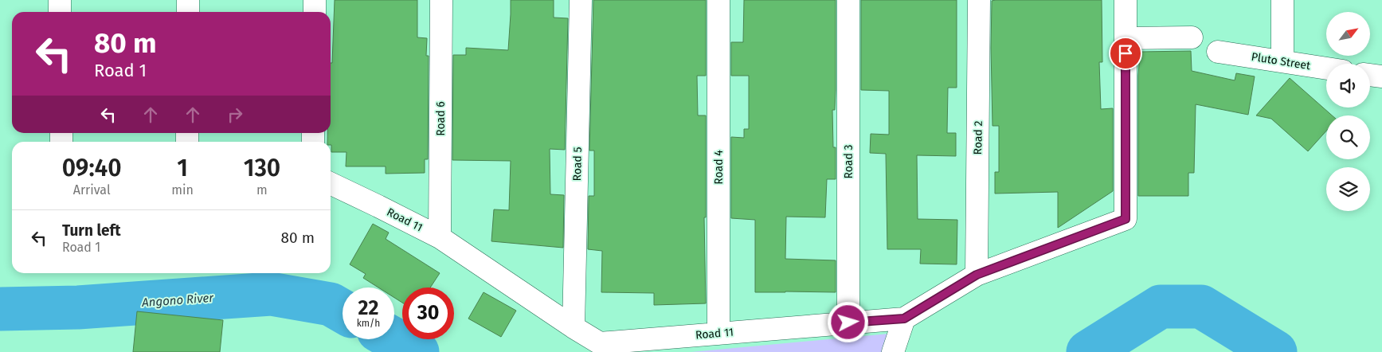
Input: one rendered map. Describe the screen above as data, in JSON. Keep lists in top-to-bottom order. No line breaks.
{"streets":{"street":["Pluto Street","Road 6","Road 2","Road 3","Road 5","Road 4","Road 11"]},"crossings":[["Road 6","Road 11"],["Road 2","Road 11"],["Road 3","Road 11"],["Road 5","Road 11"],["Road 4","Road 11"]],"water":["Angono River"],"north":"top right","page":{"turn":["80 m","Road 1"],"eta":["09:40","Arrival","1","min","130","m"],"list":[{"name":"Turn left","note":"Road 1","value":"80 m"}],"speed":"22 km/h","limit":"30"}}
